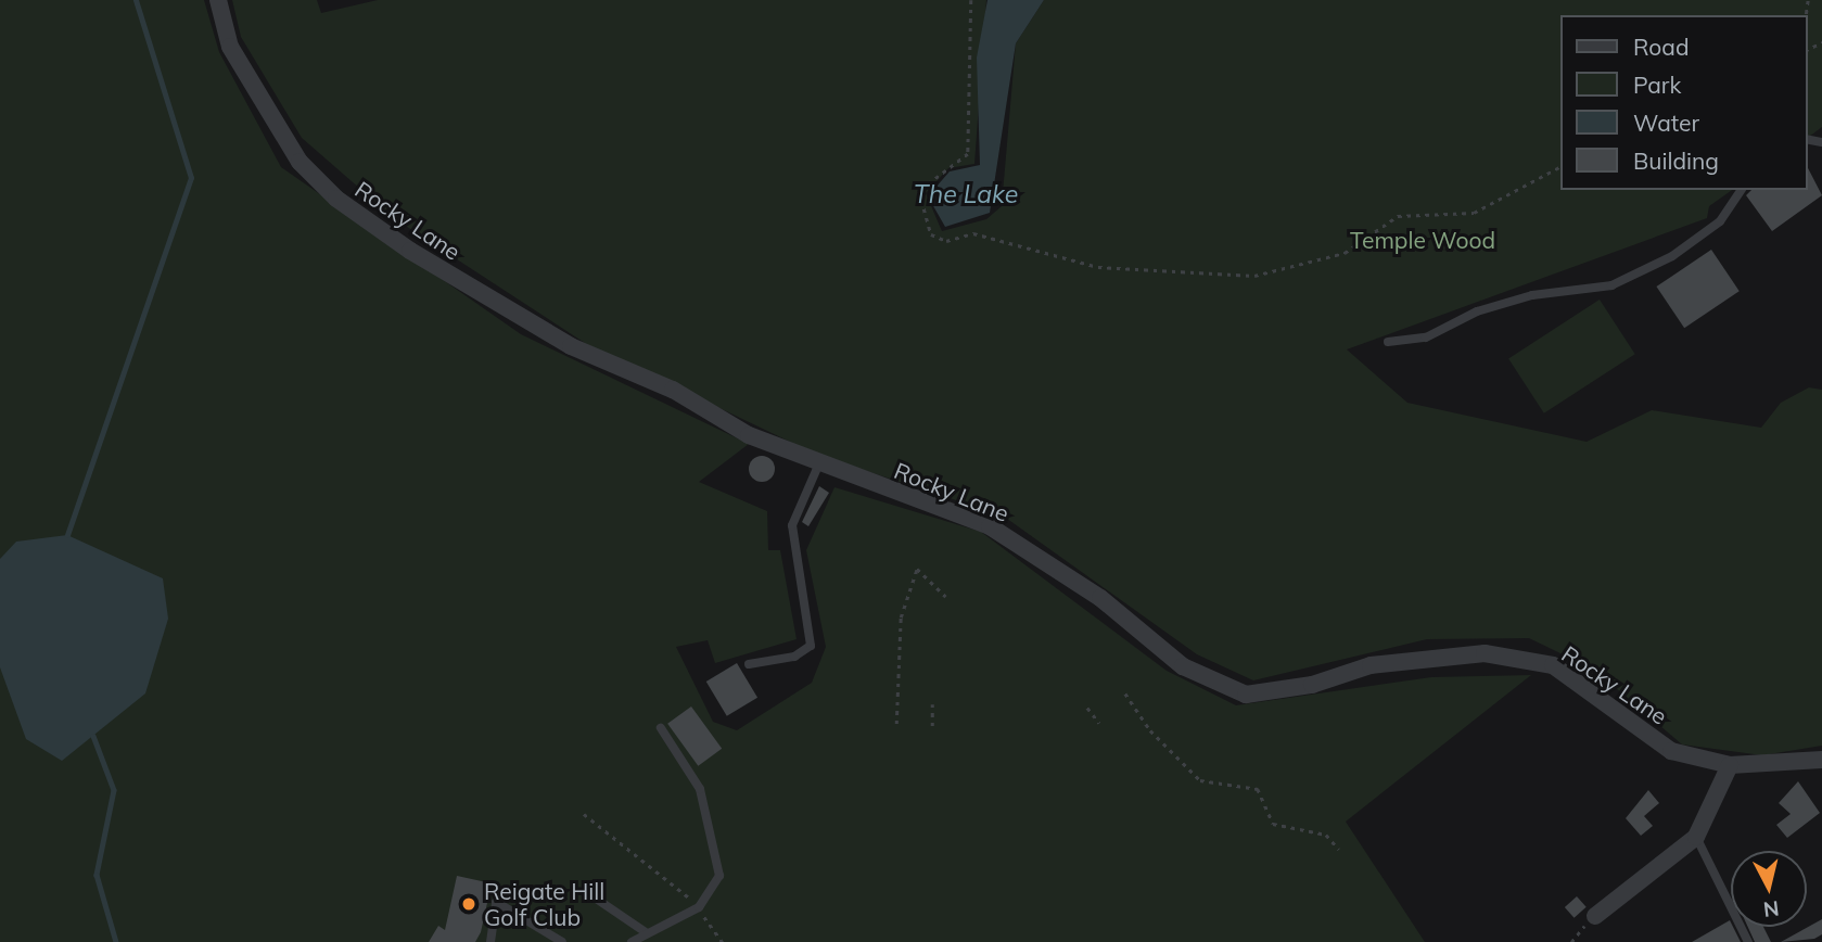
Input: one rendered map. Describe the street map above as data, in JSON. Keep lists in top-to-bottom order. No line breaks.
{"streets":{"street":["Rocky Lane"]},"water":["The Lake"],"parks":["Temple Wood"],"places":["Reigate Hill Golf Club"],"legend":["Road","Park","Water","Building"],"north":"bottom"}
